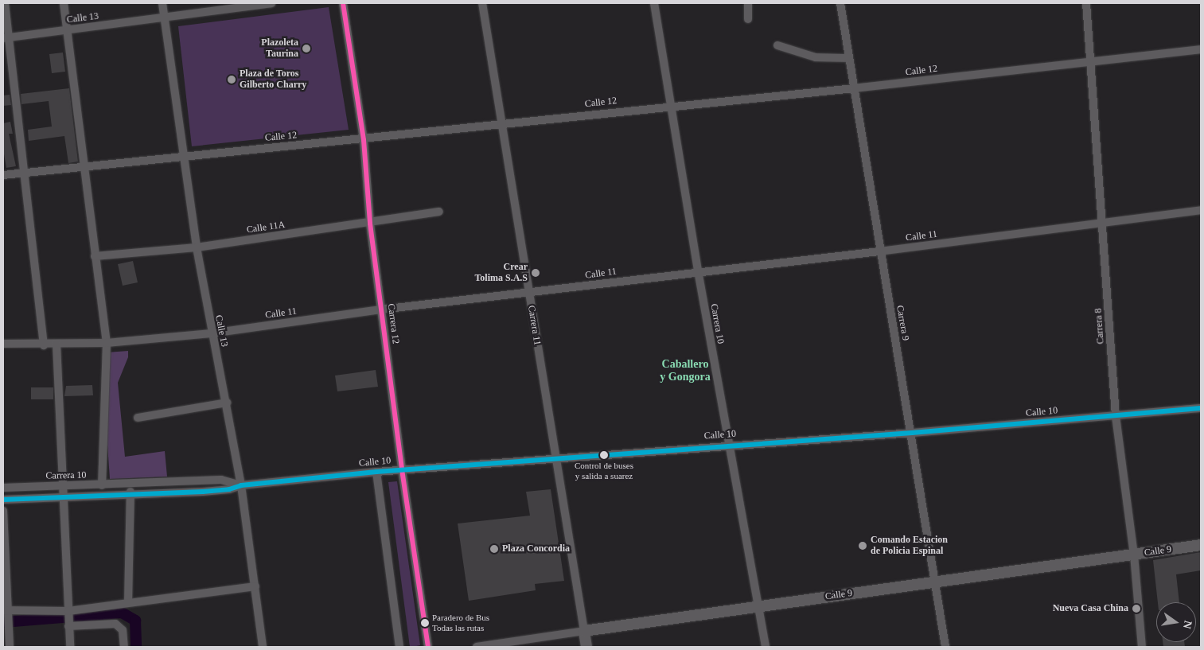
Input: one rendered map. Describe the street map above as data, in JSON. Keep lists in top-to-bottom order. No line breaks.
{"streets":{"street":["Calle 13","Calle 12","Calle 11A","Calle 11","Carrera 9","Carrera 12","Carrera 10","Carrera 11","Carrera 8","Calle 10","Calle 9"]},"crossings":[["Calle 13","Calle 12"],["Calle 13","Calle 11A"],["Calle 13","Calle 11"],["Calle 13","Calle 10"],["Calle 12","Carrera 9"],["Calle 12","Carrera 12"],["Calle 12","Carrera 10"],["Calle 12","Carrera 11"],["Calle 12","Carrera 8"],["Calle 11A","Carrera 12"],["Calle 11","Carrera 9"],["Calle 11","Carrera 12"],["Calle 11","Carrera 10"],["Calle 11","Carrera 11"],["Calle 11","Carrera 8"],["Carrera 9","Calle 10"],["Carrera 9","Calle 9"],["Carrera 12","Calle 10"],["Carrera 10","Calle 10"],["Carrera 10","Calle 9"],["Carrera 11","Calle 10"],["Carrera 11","Calle 9"],["Carrera 8","Calle 10"],["Carrera 8","Calle 9"]],"districts":["Caballero y Gongora"],"places":["Plazoleta Taurina","Plaza de Toros Gilberto Charry","Crear Tolima S.A.S","Control de buses y salida a suarez","Comando Estacion de Policia Espinal","Plaza Concordia","Nueva Casa China","Paradero de Bus Todas las rutas"],"north":"right"}
